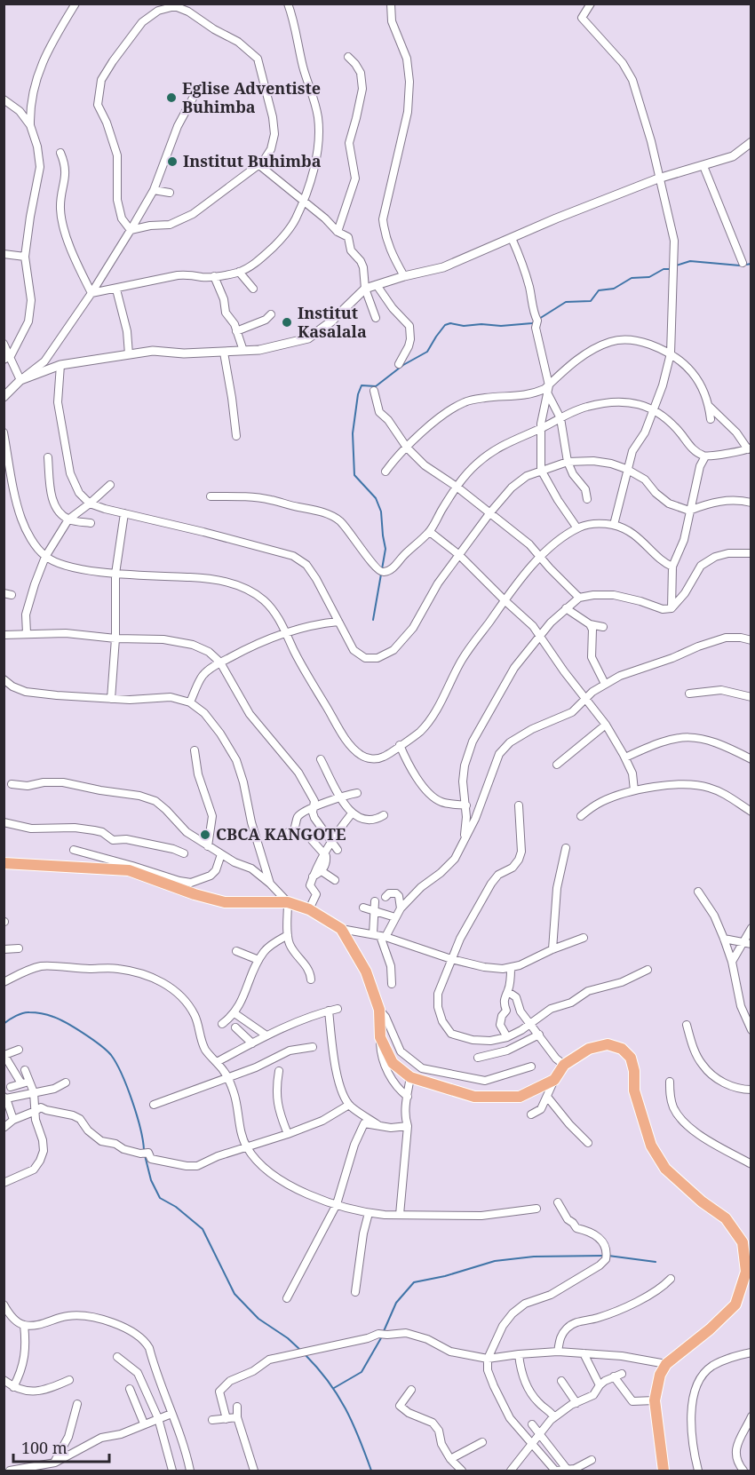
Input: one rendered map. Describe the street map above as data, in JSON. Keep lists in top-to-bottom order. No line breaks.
{"places":["Eglise Adventiste Buhimba","Institut Buhimba","Institut Kasalala","CBCA KANGOTE"],"scale_bar":"100 m"}
